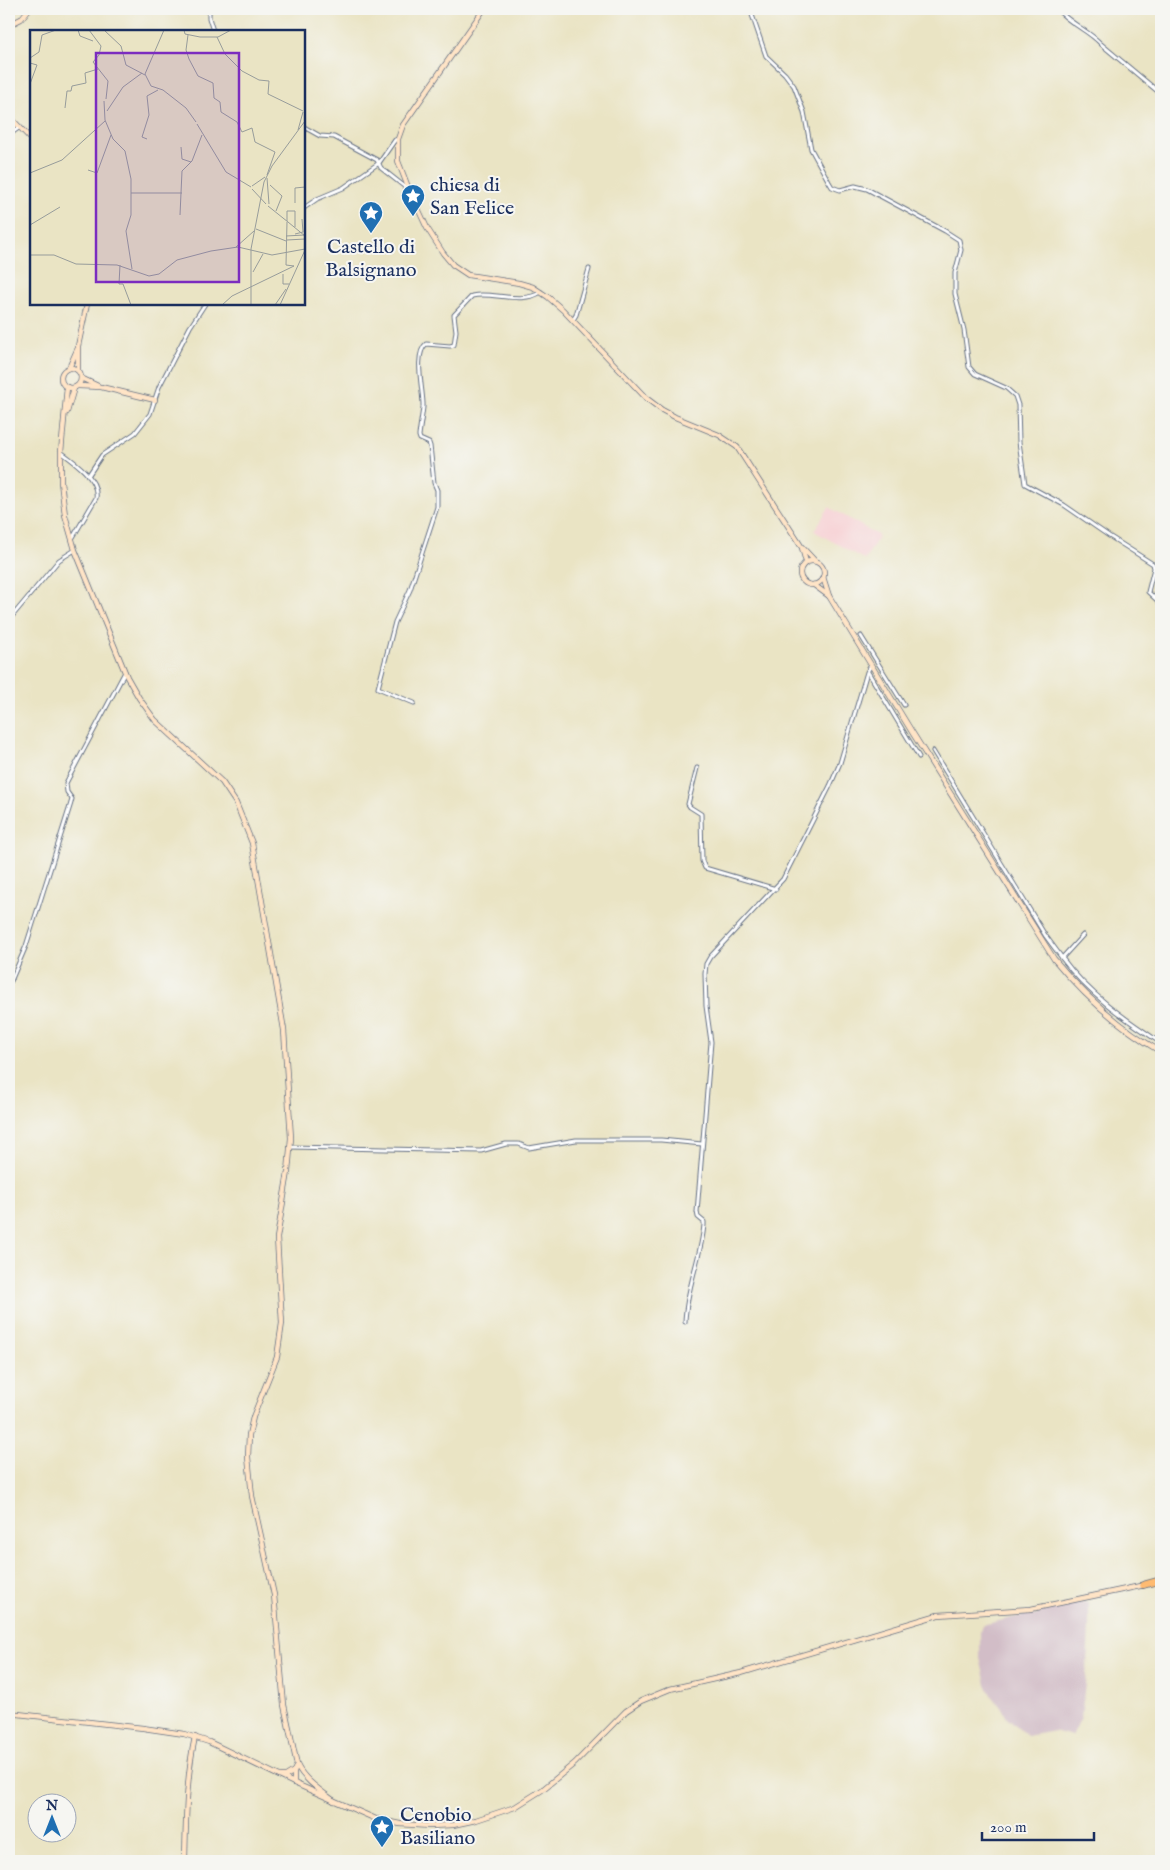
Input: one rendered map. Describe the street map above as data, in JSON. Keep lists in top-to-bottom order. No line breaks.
{"places":{"place":["chiesa di San Felice","Castello di Balsignano","Cenobio Basiliano"]},"scale_bar":"200 m","north":"top"}
